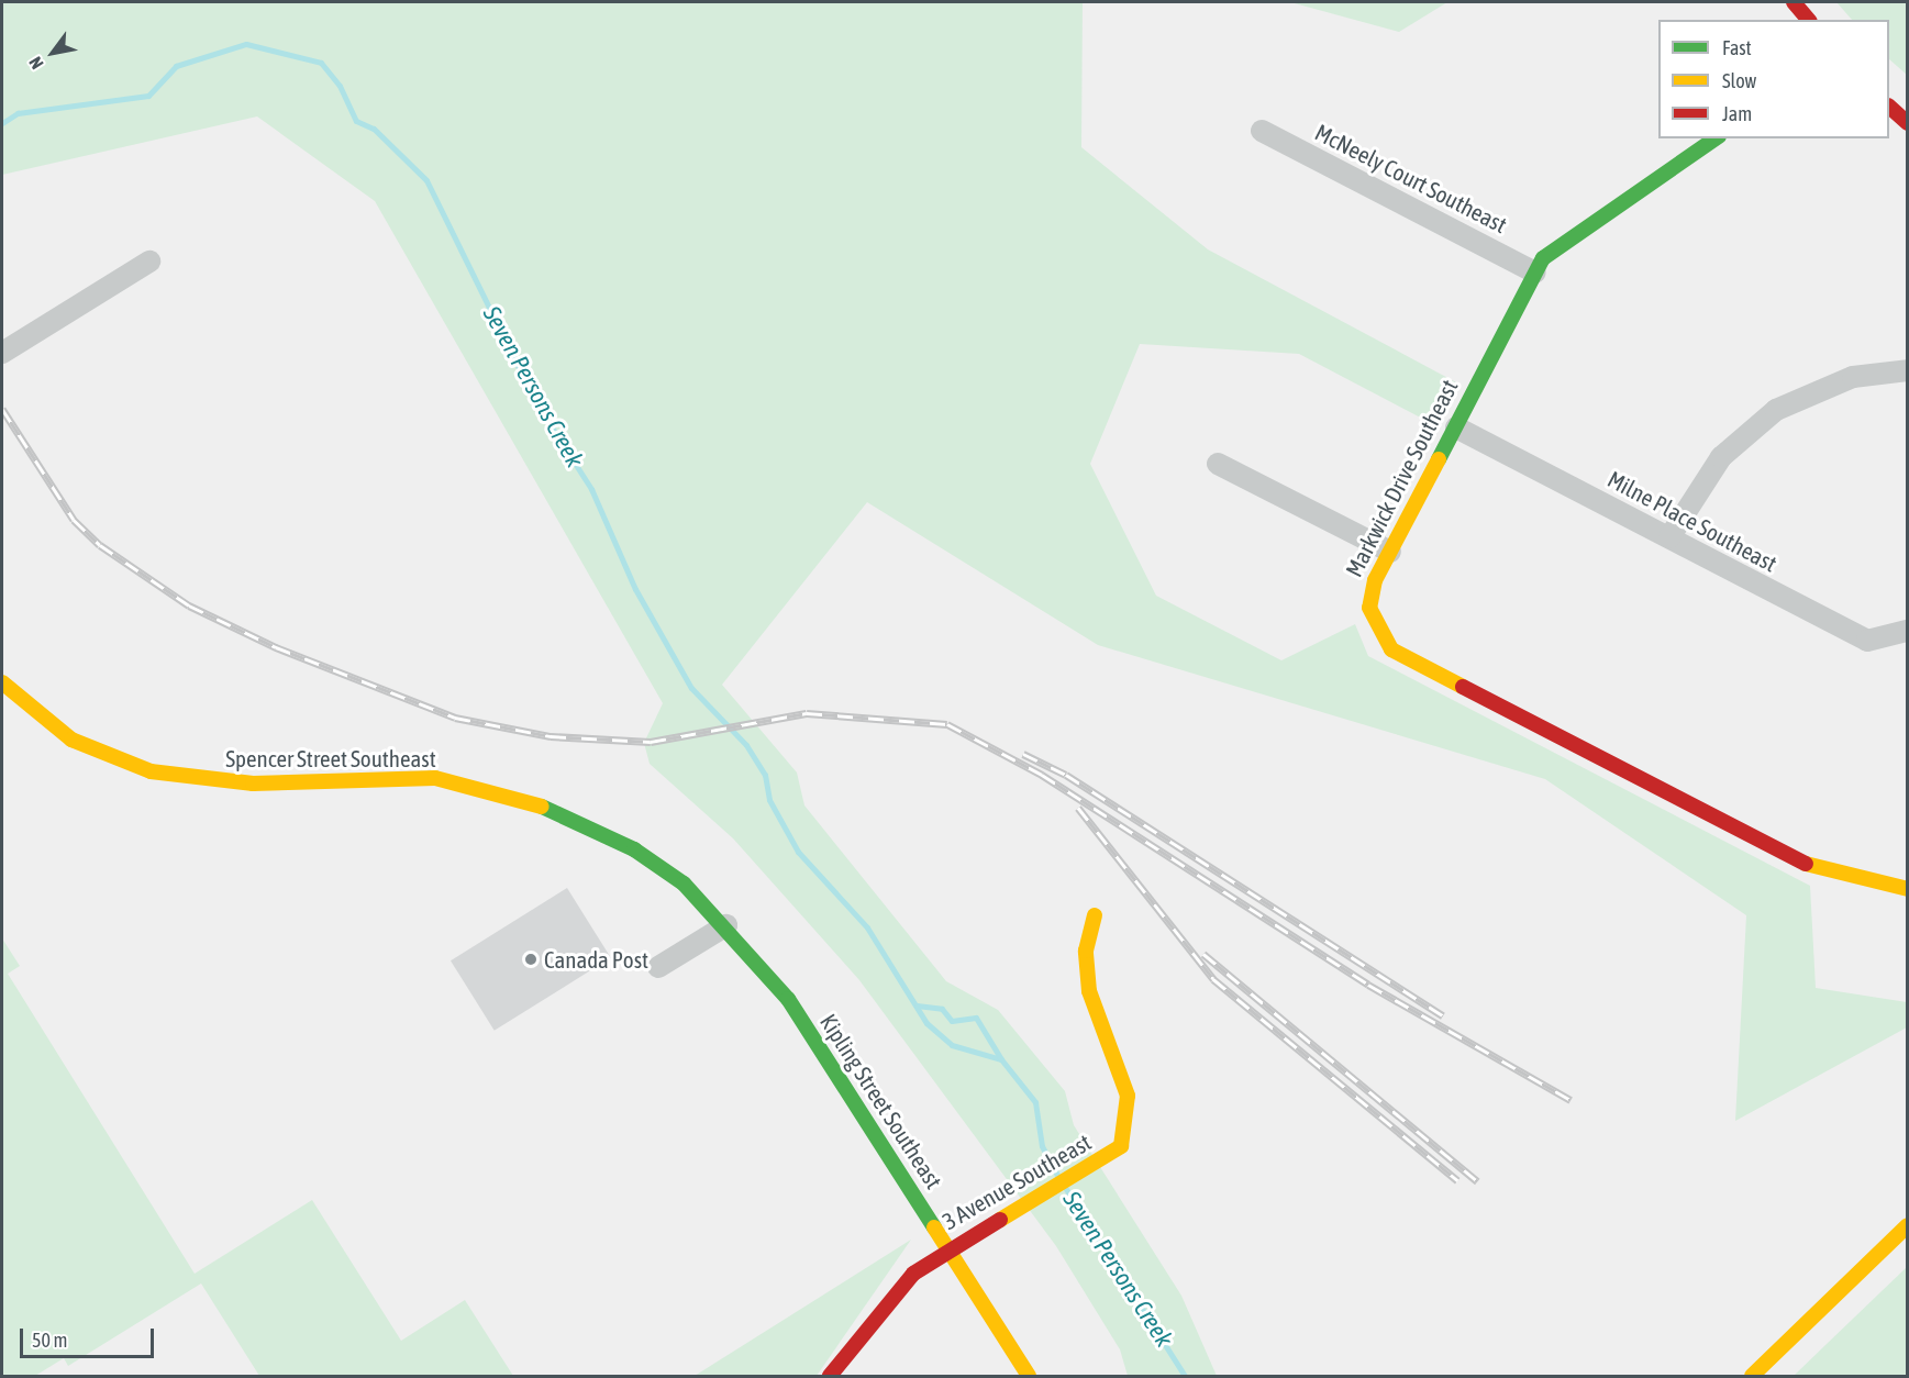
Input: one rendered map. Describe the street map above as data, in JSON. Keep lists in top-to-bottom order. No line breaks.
{"streets":{"street":["McNeely Court Southeast","Markwick Drive Southeast","Milne Place Southeast","Spencer Street Southeast","Kipling Street Southeast","3 Avenue Southeast"]},"crossings":[["McNeely Court Southeast","Markwick Drive Southeast"],["Markwick Drive Southeast","Milne Place Southeast"],["Spencer Street Southeast","Kipling Street Southeast"],["Kipling Street Southeast","3 Avenue Southeast"]],"water":["Seven Persons Creek"],"places":["Canada Post"],"legend":["Fast","Slow","Jam"],"scale_bar":"50 m","north":"bottom left"}
